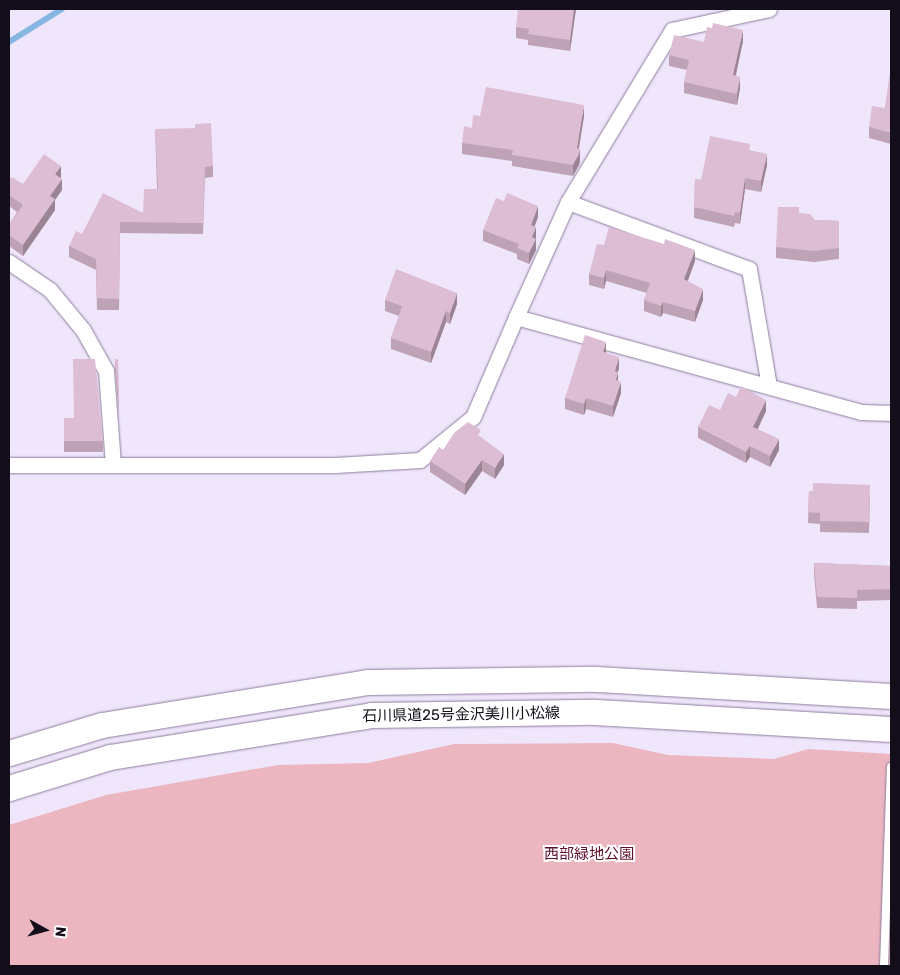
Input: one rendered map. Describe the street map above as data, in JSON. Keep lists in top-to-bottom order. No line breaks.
{"streets":{"main road":["石川県道25号金沢美川小松線"]},"parks":["西部緑地公園"],"north":"right"}
